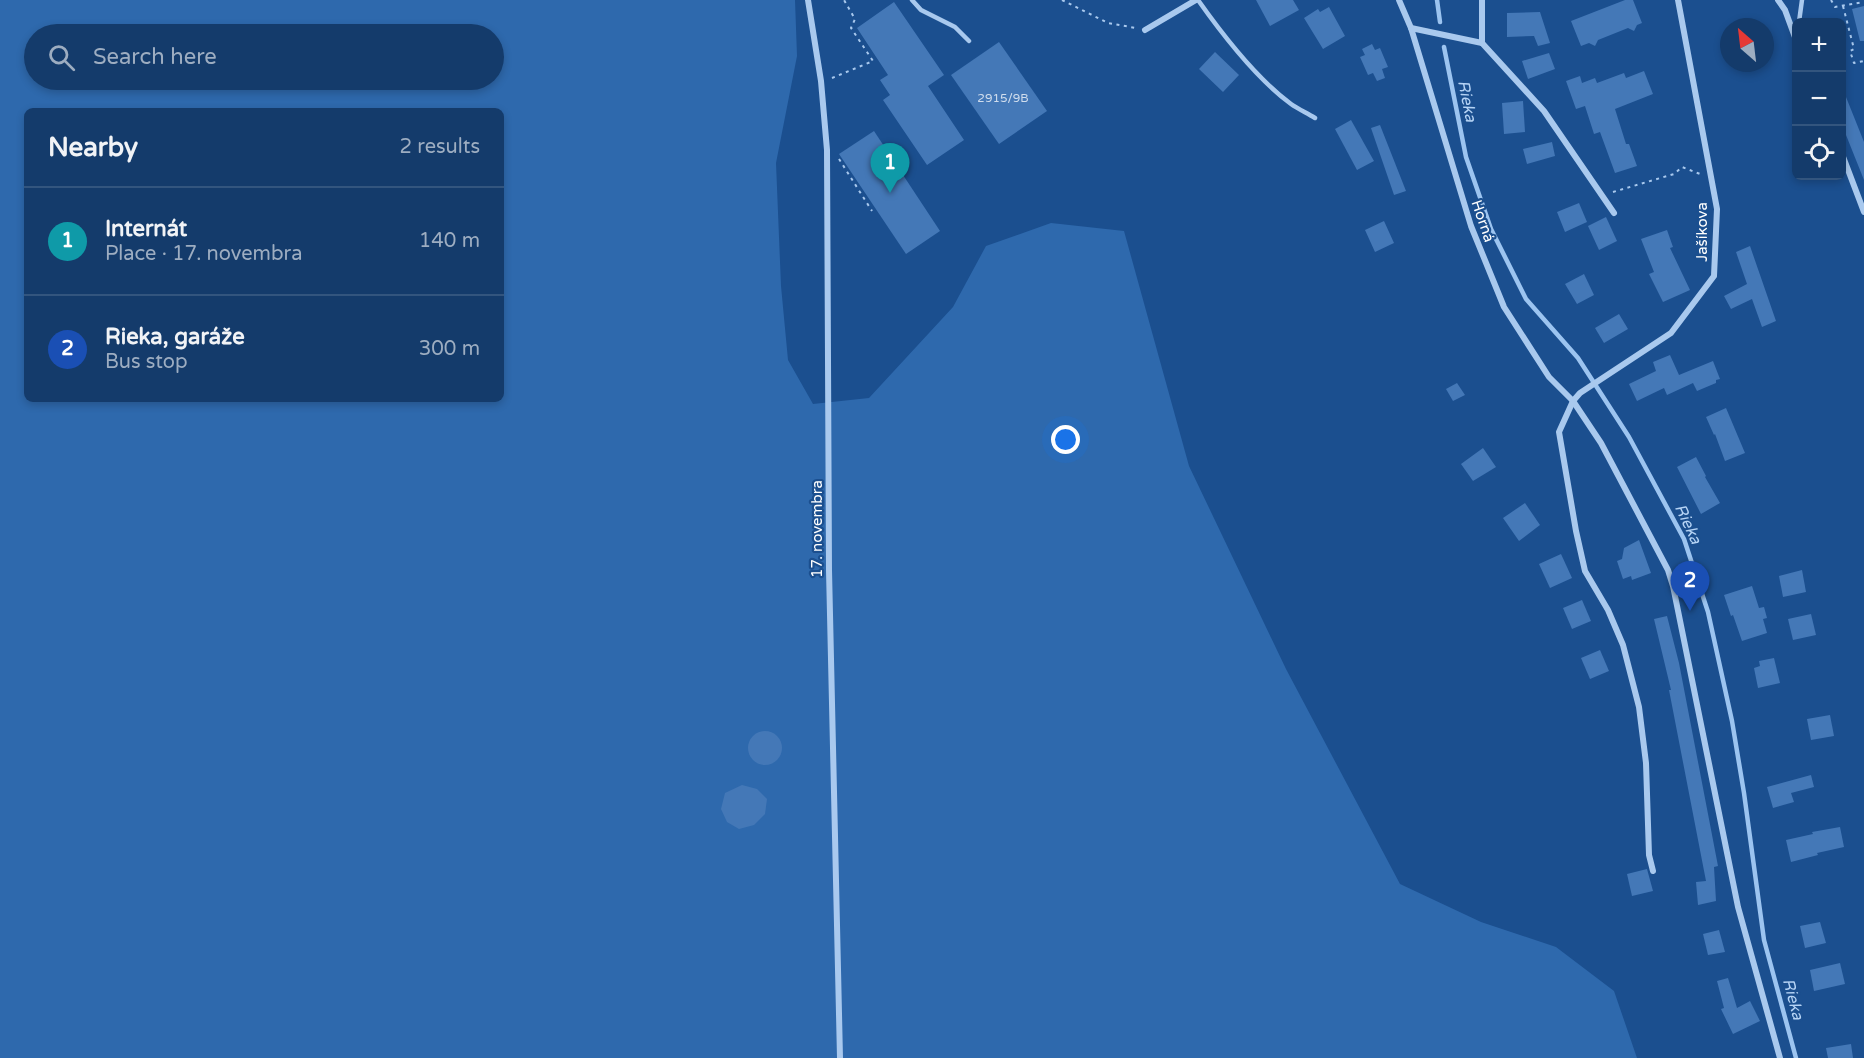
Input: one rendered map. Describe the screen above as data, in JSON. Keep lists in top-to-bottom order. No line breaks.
{"streets":{"street":["Horná","Jašíkova","17. novembra"]},"crossings":[["Horná","Jašíkova"]],"water":["Rieka"],"house_numbers":["2915/9B"],"north":"top left","page":{"map_buttons":["+","−"],"search":"Search here","heading":["Nearby","2 results"],"pins":["1","2"],"list":[{"mark":"1","name":"Internát","note":"Place · 17. novembra","value":"140 m"},{"mark":"2","name":"Rieka, garáže","note":"Bus stop","value":"300 m"}]}}
